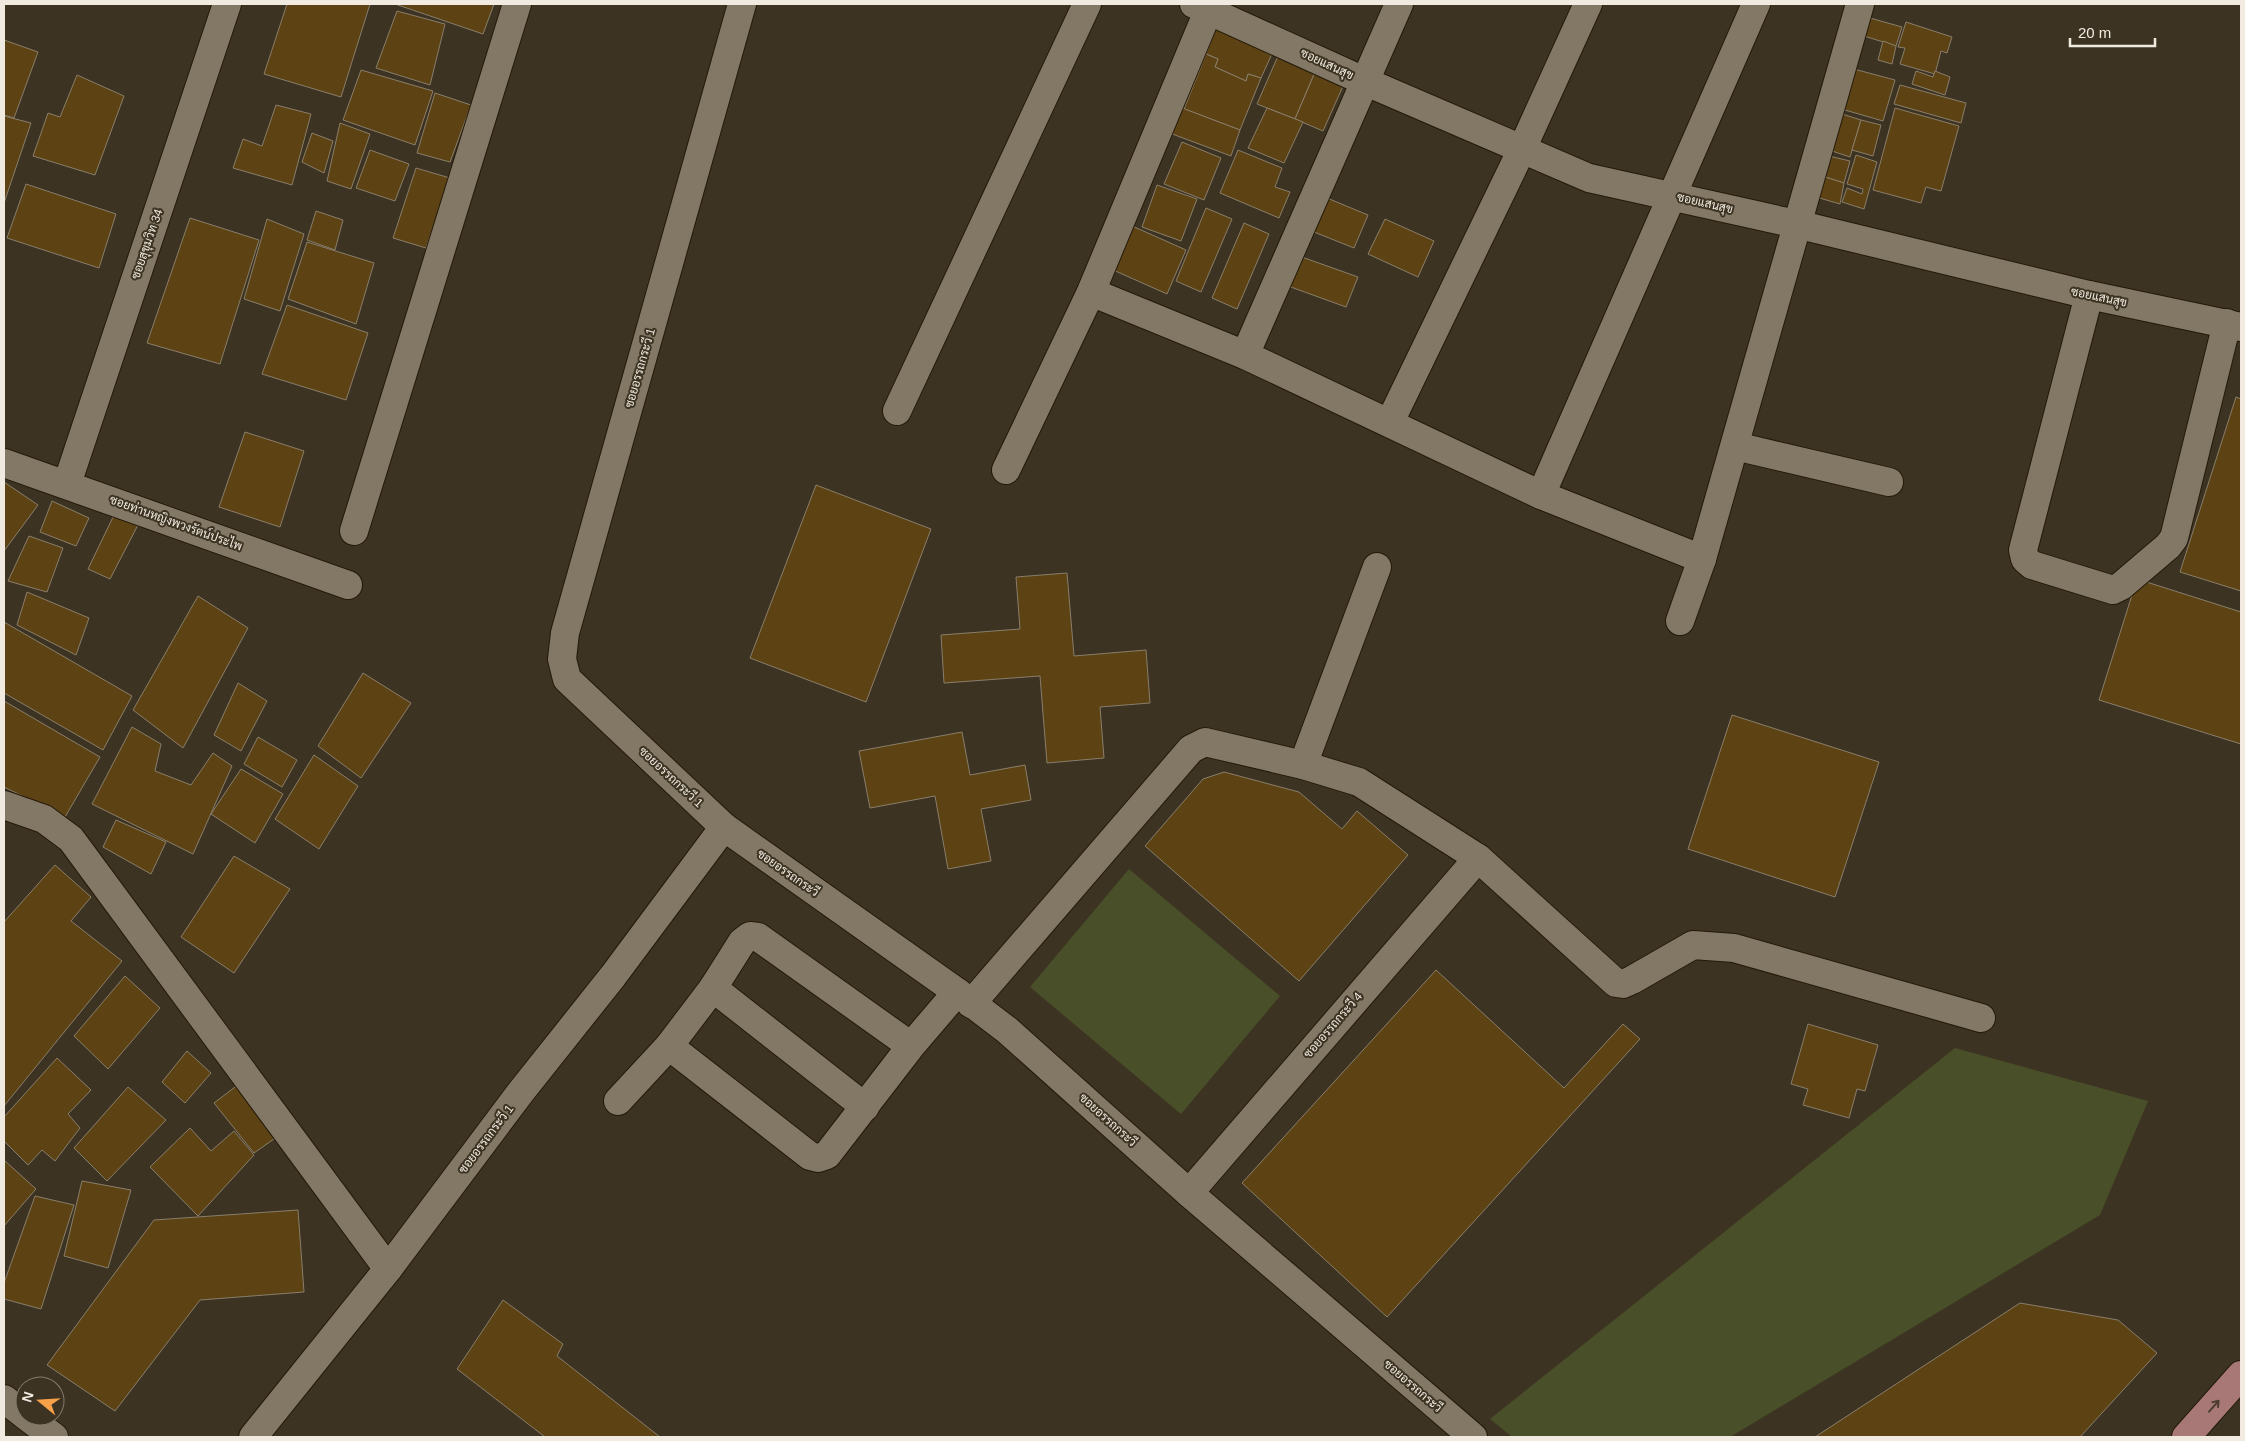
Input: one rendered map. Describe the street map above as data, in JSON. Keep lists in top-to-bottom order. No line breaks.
{"streets":{"street":["ซอยแสนสุข","ซอยสุขุมวิท 34","ซอยอรรถกระวี 1","ซอยท่านหญิงพวงรัตน์ประไพ","ซอยอรรถกระวี","ซอยอรรถกระวี 4"]},"crossings":[["ซอยสุขุมวิท 34","ซอยท่านหญิงพวงรัตน์ประไพ"],["ซอยอรรถกระวี 1","ซอยอรรถกระวี"],["ซอยอรรถกระวี","ซอยอรรถกระวี 4"]],"scale_bar":"20 m","north":"left"}
